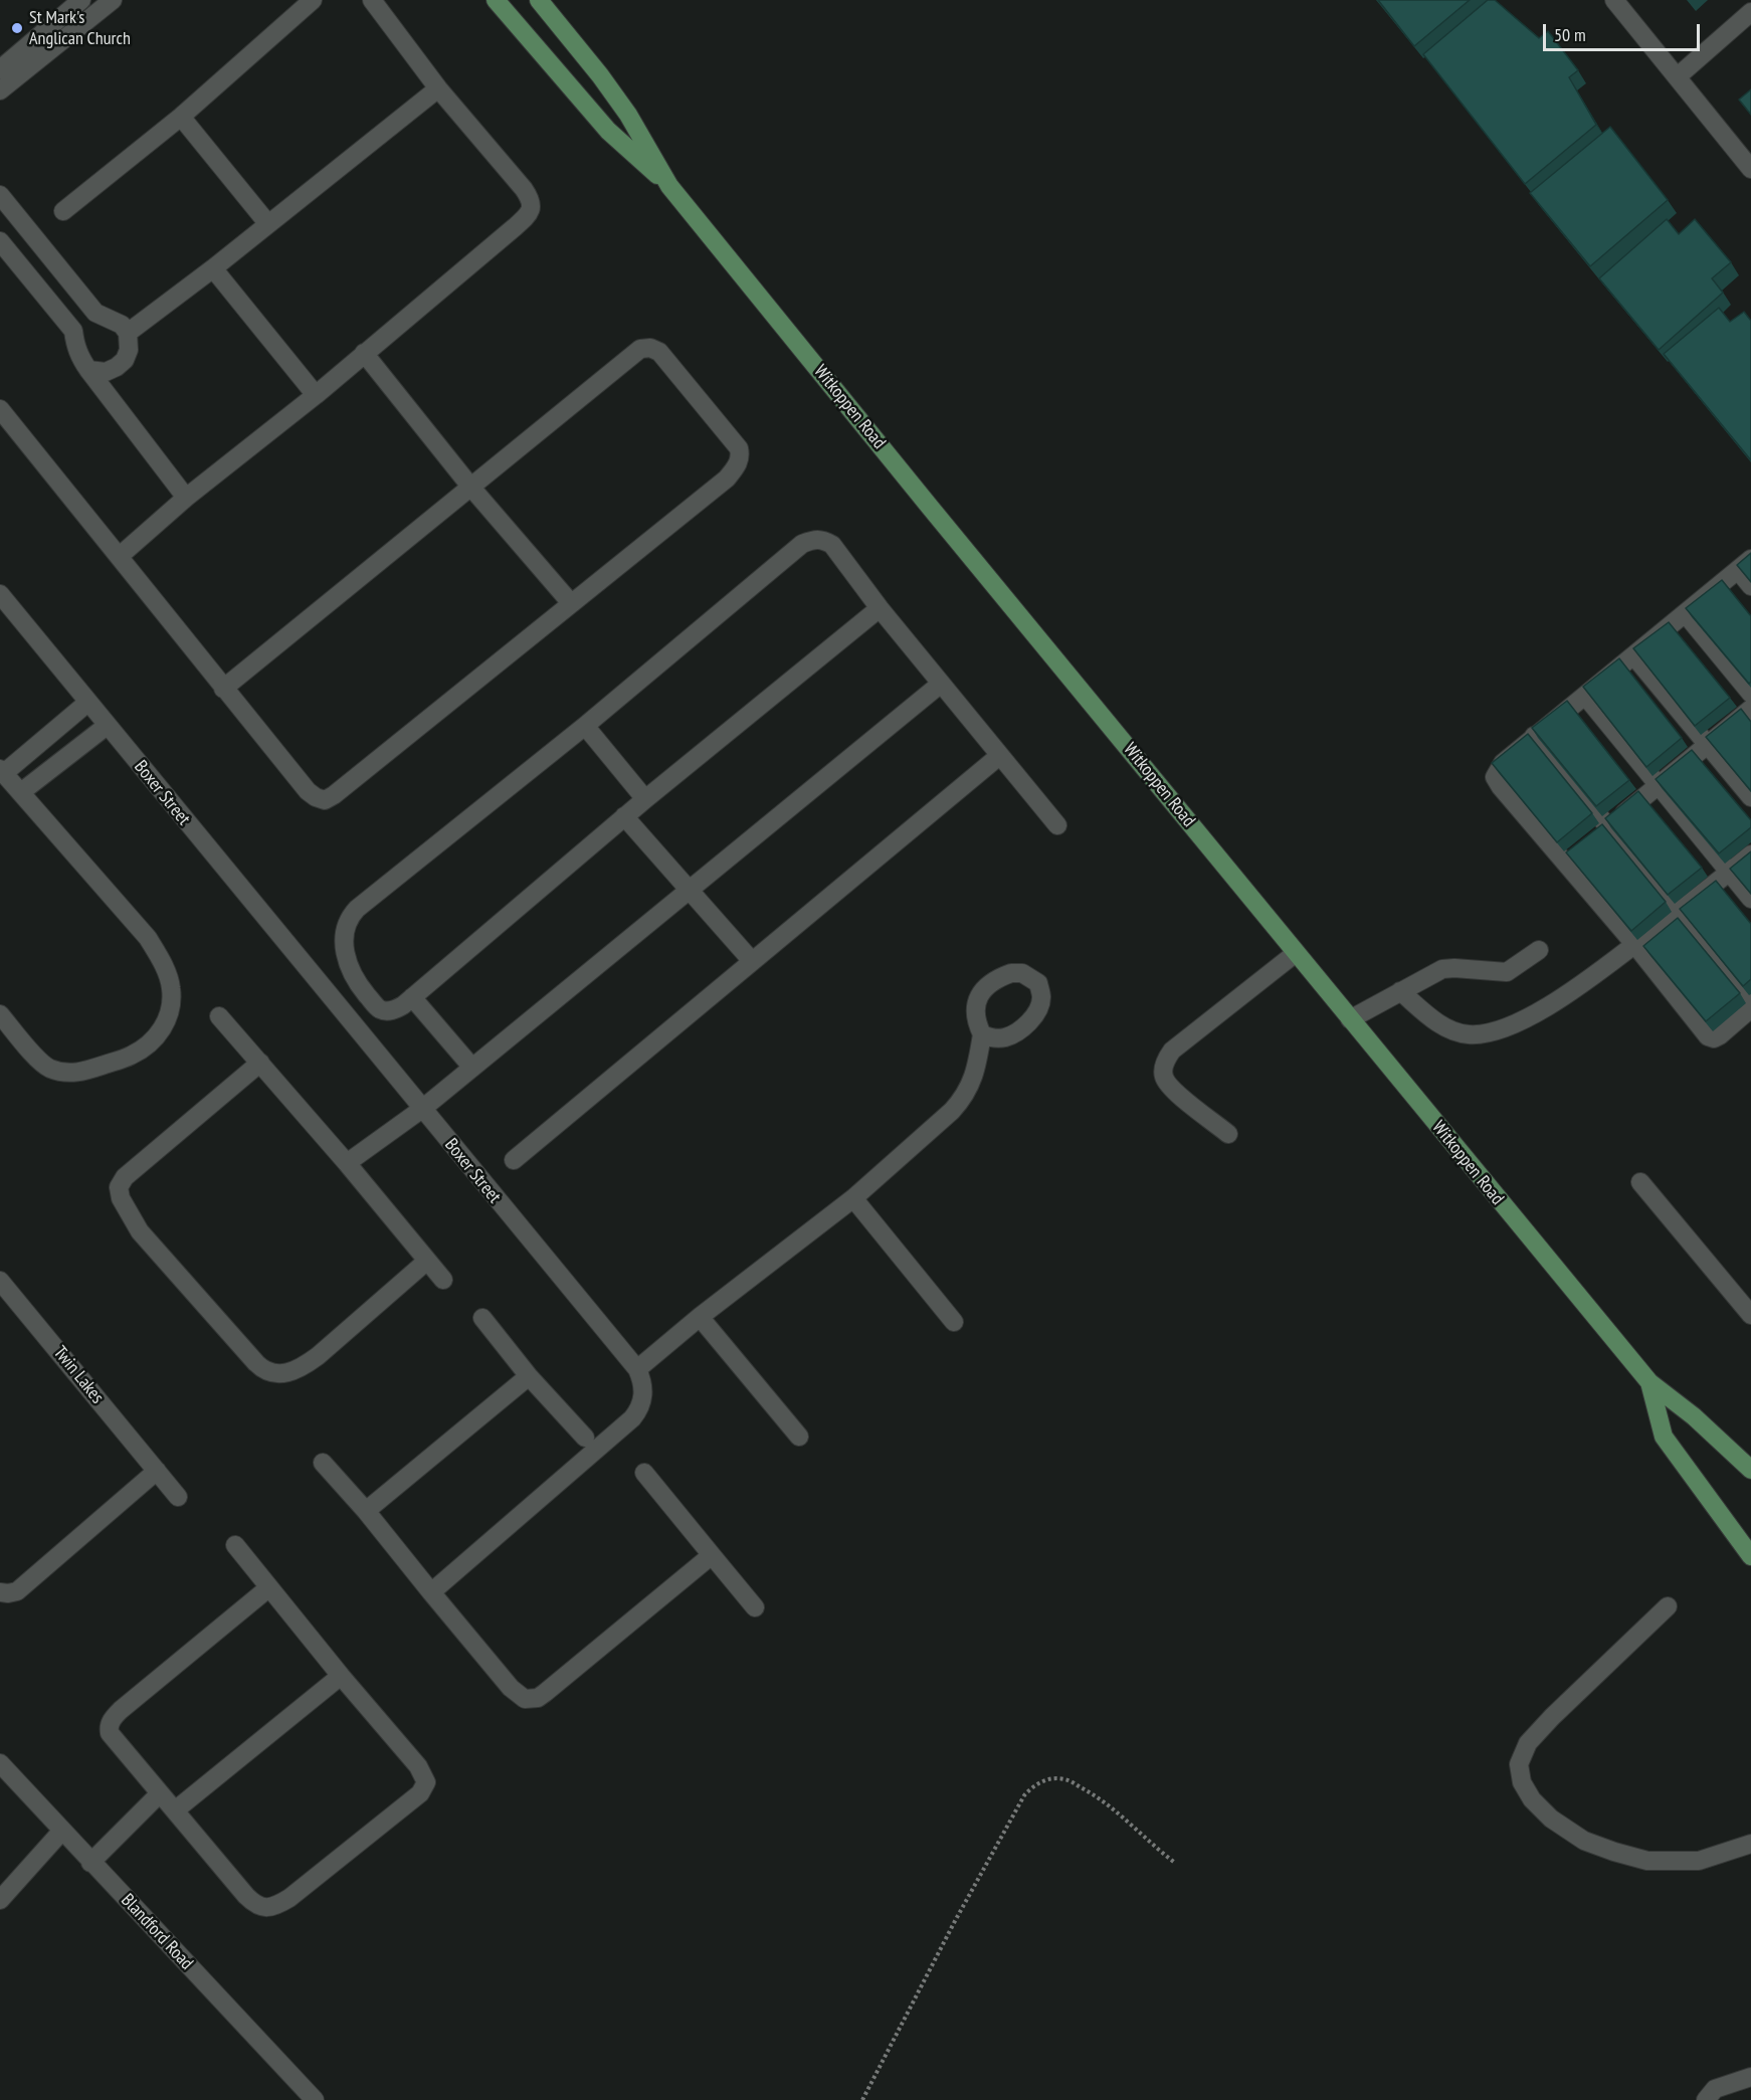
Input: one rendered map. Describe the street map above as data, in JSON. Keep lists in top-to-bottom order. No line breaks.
{"streets":{"main road":["Witkoppen Road"],"street":["Boxer Street","Twin Lakes","Blandford Road"]},"places":["St Mark's Anglican Church"],"scale_bar":"50 m"}
